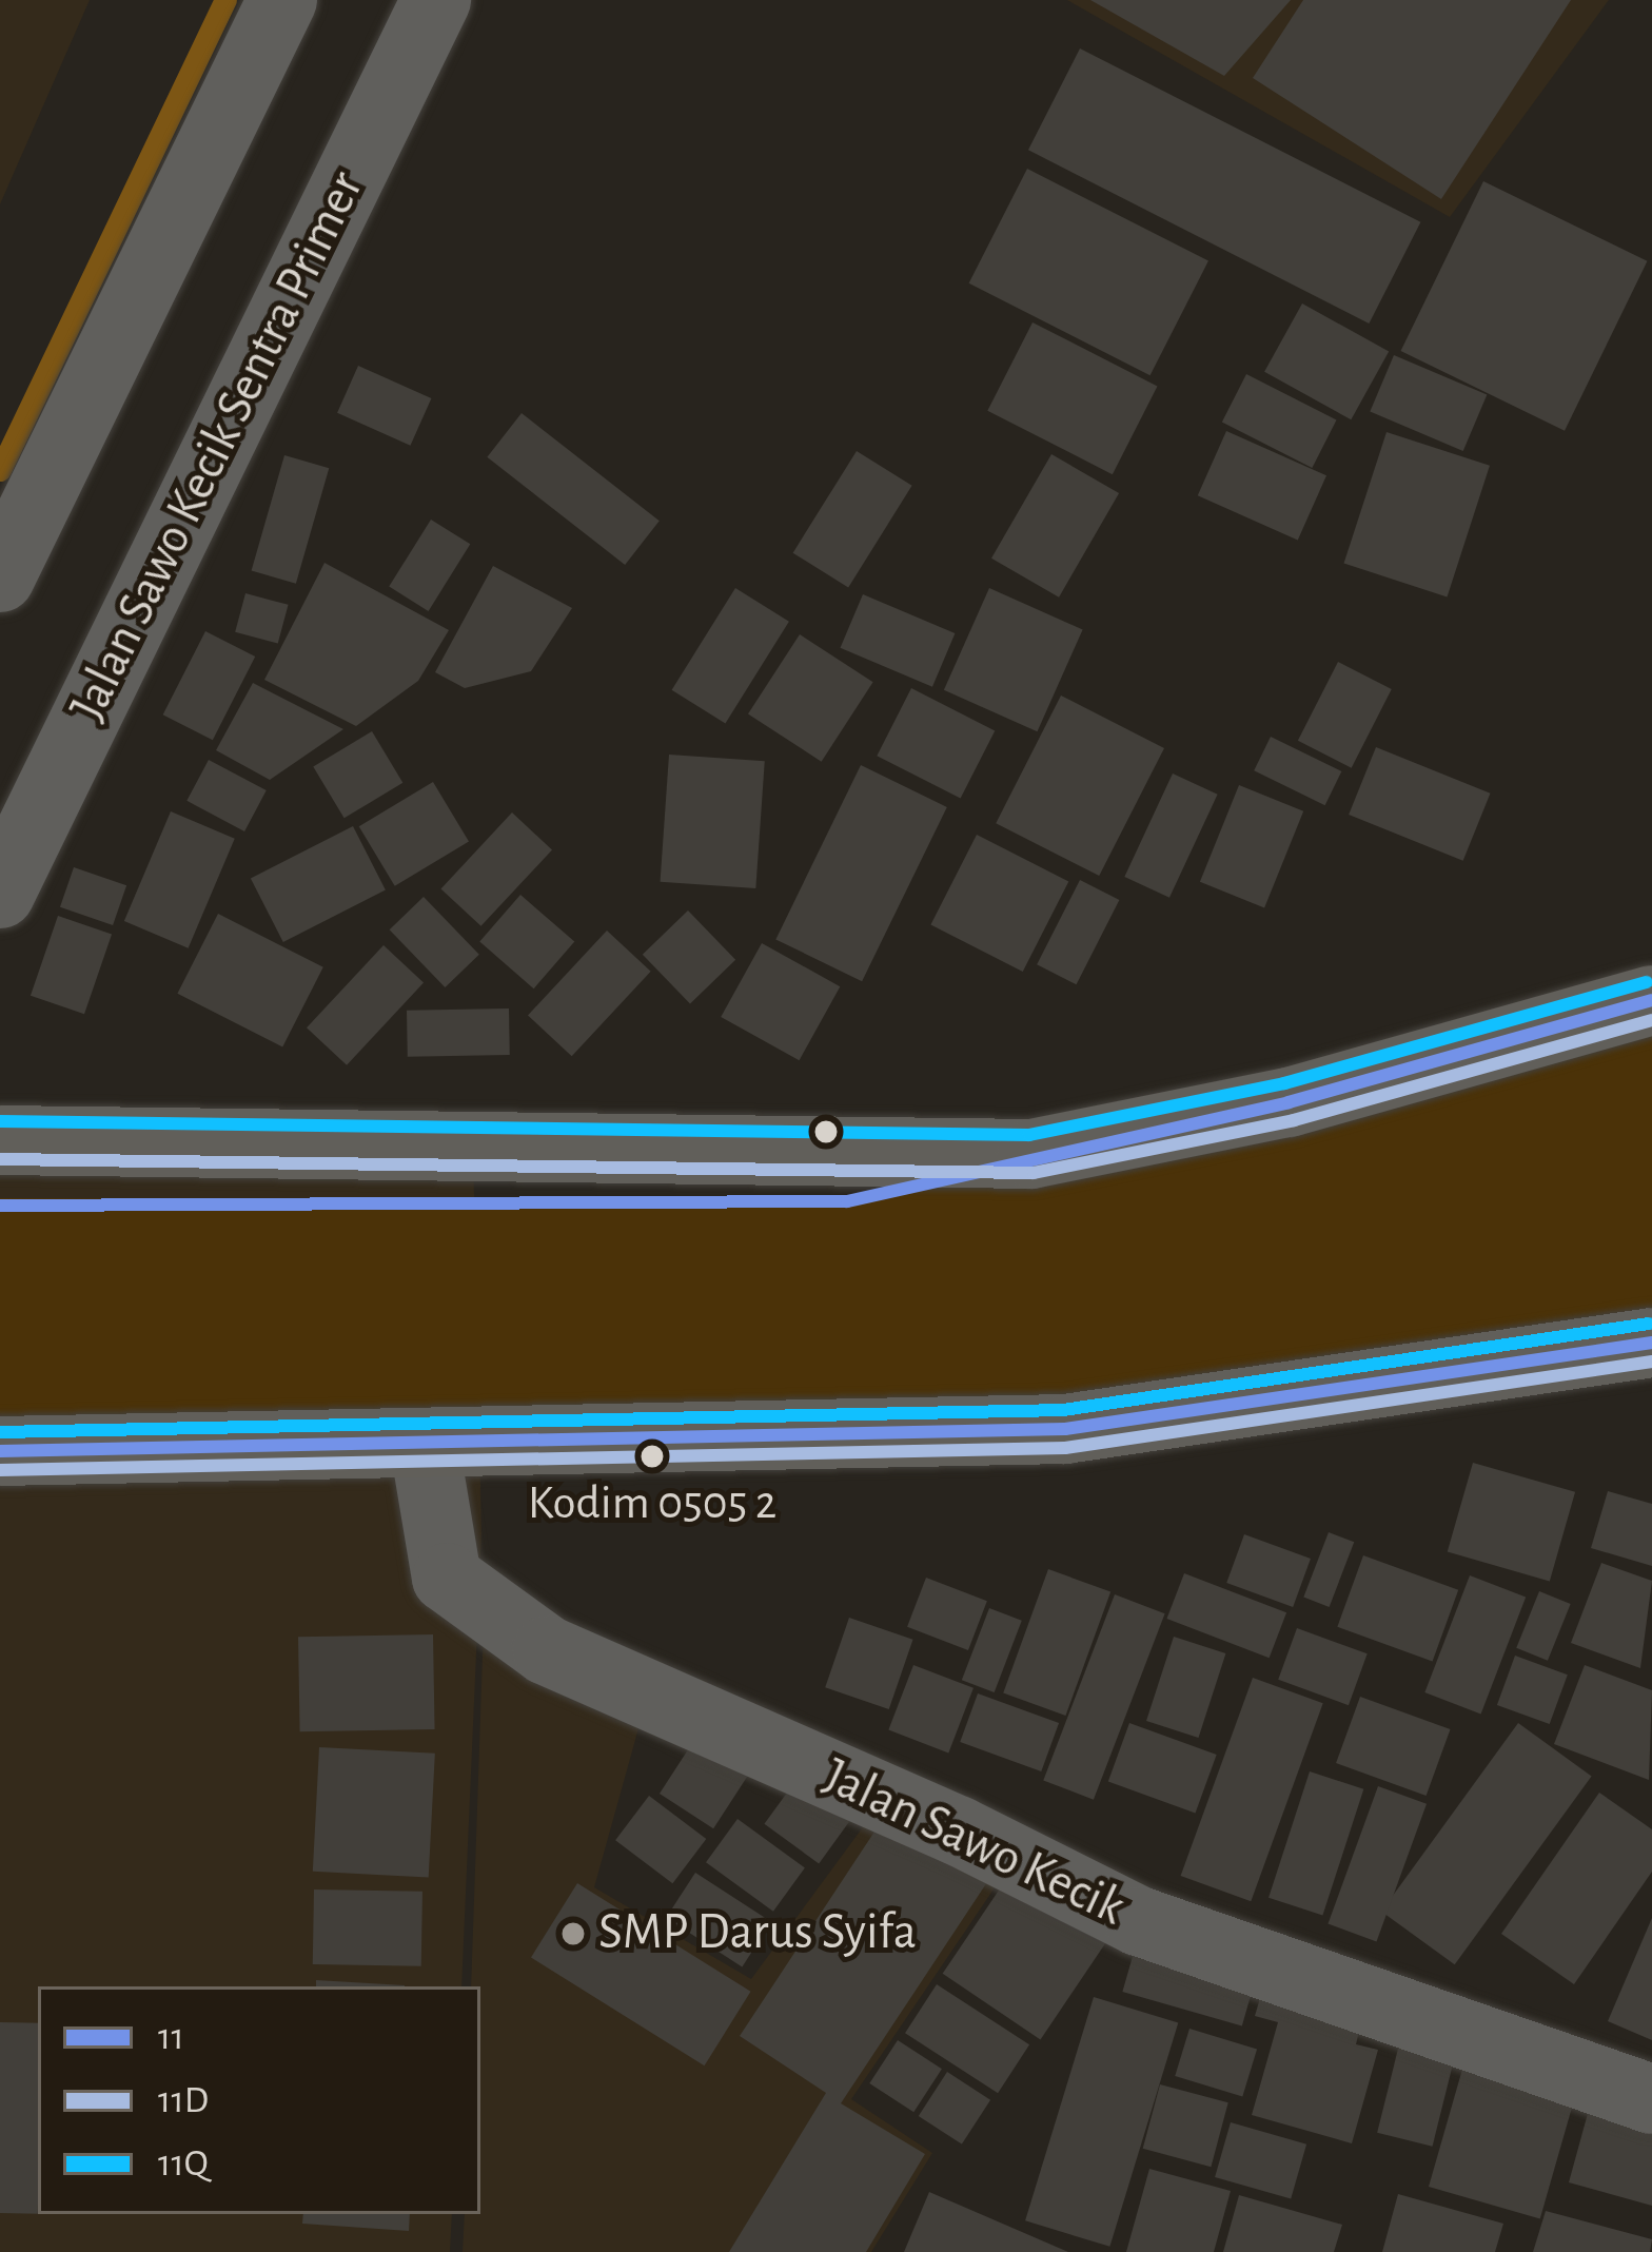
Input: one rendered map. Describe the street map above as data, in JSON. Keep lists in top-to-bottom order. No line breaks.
{"streets":{"street":["Jalan Sawo Kecik Sentra Primer","Jalan Sawo Kecik"]},"places":["Kodim 0505 2","SMP Darus Syifa"],"lines":["transit line 11Q","transit line 11","transit line 11D"],"legend":["11","11D","11Q"]}
